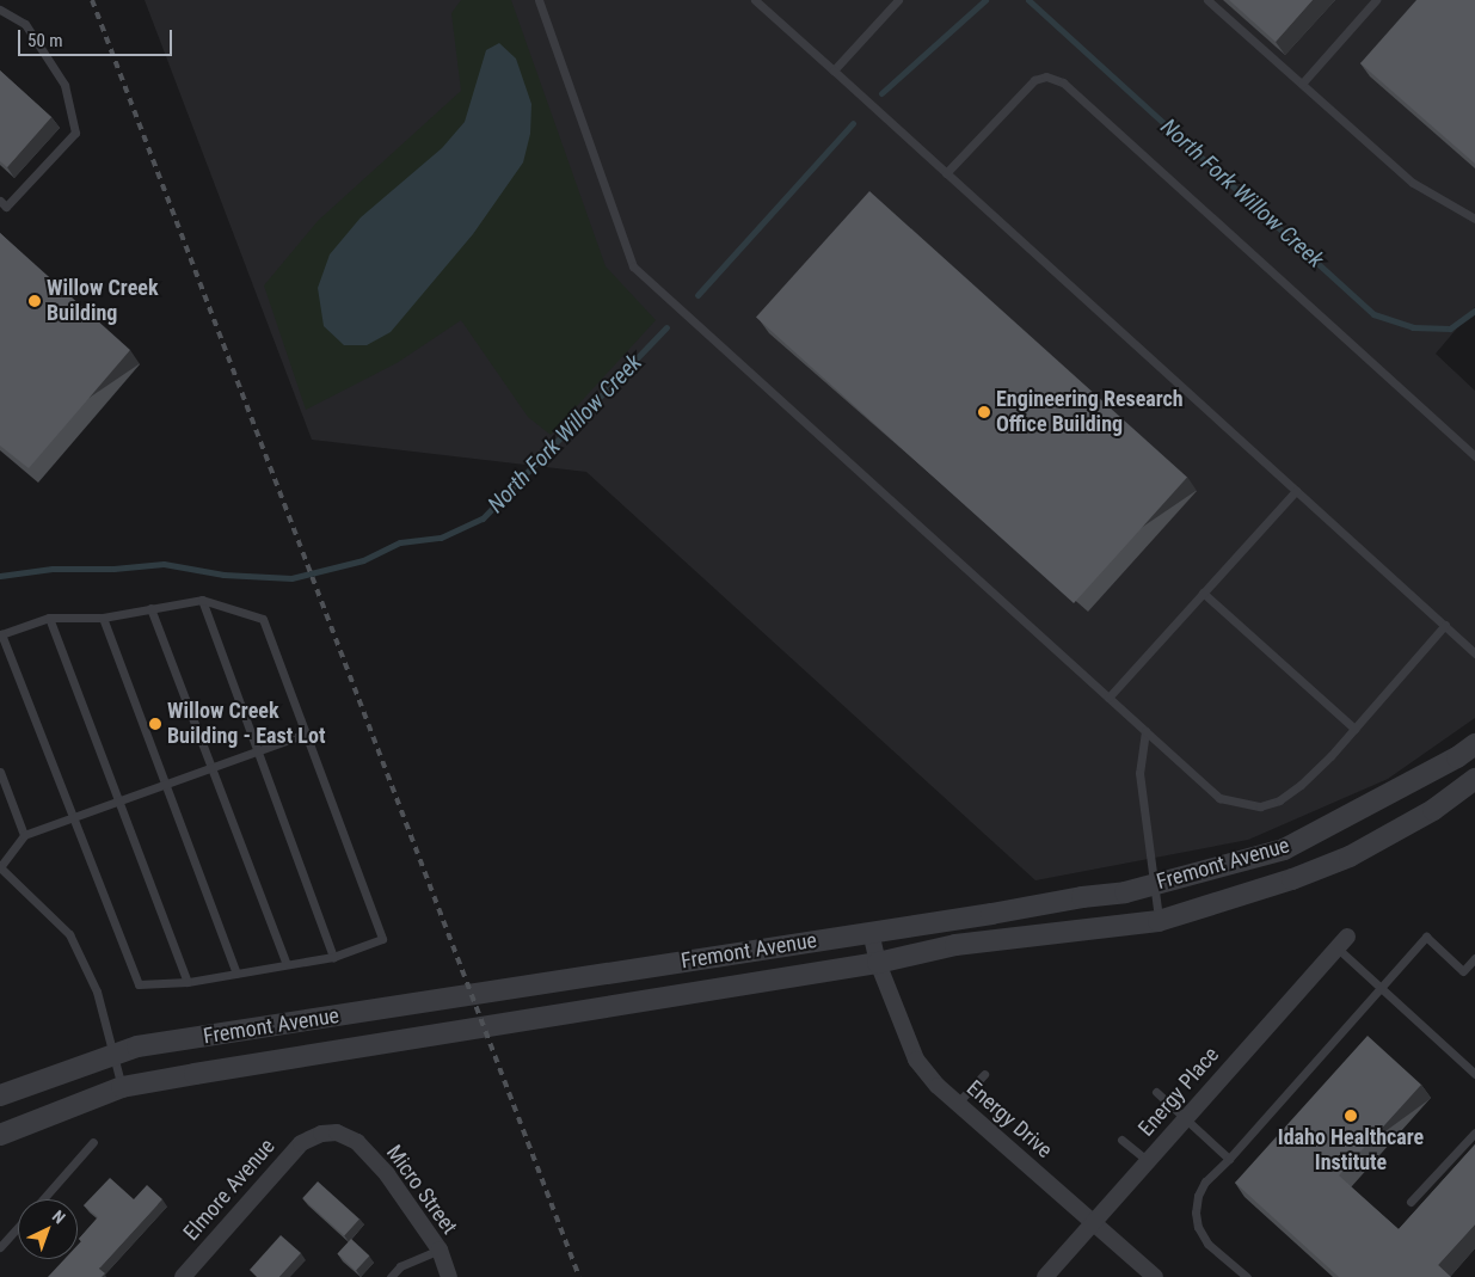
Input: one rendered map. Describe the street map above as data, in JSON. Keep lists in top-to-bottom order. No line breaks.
{"streets":{"street":["Fremont Avenue","Energy Place","Energy Drive","Elmore Avenue","Micro Street"]},"crossings":[["Fremont Avenue","Energy Drive"],["Energy Place","Energy Drive"],["Elmore Avenue","Micro Street"]],"water":["North Fork Willow Creek"],"places":["Willow Creek Building","Engineering Research Office Building","Willow Creek Building - East Lot","Idaho Healthcare Institute"],"scale_bar":"50 m","north":"top right"}
